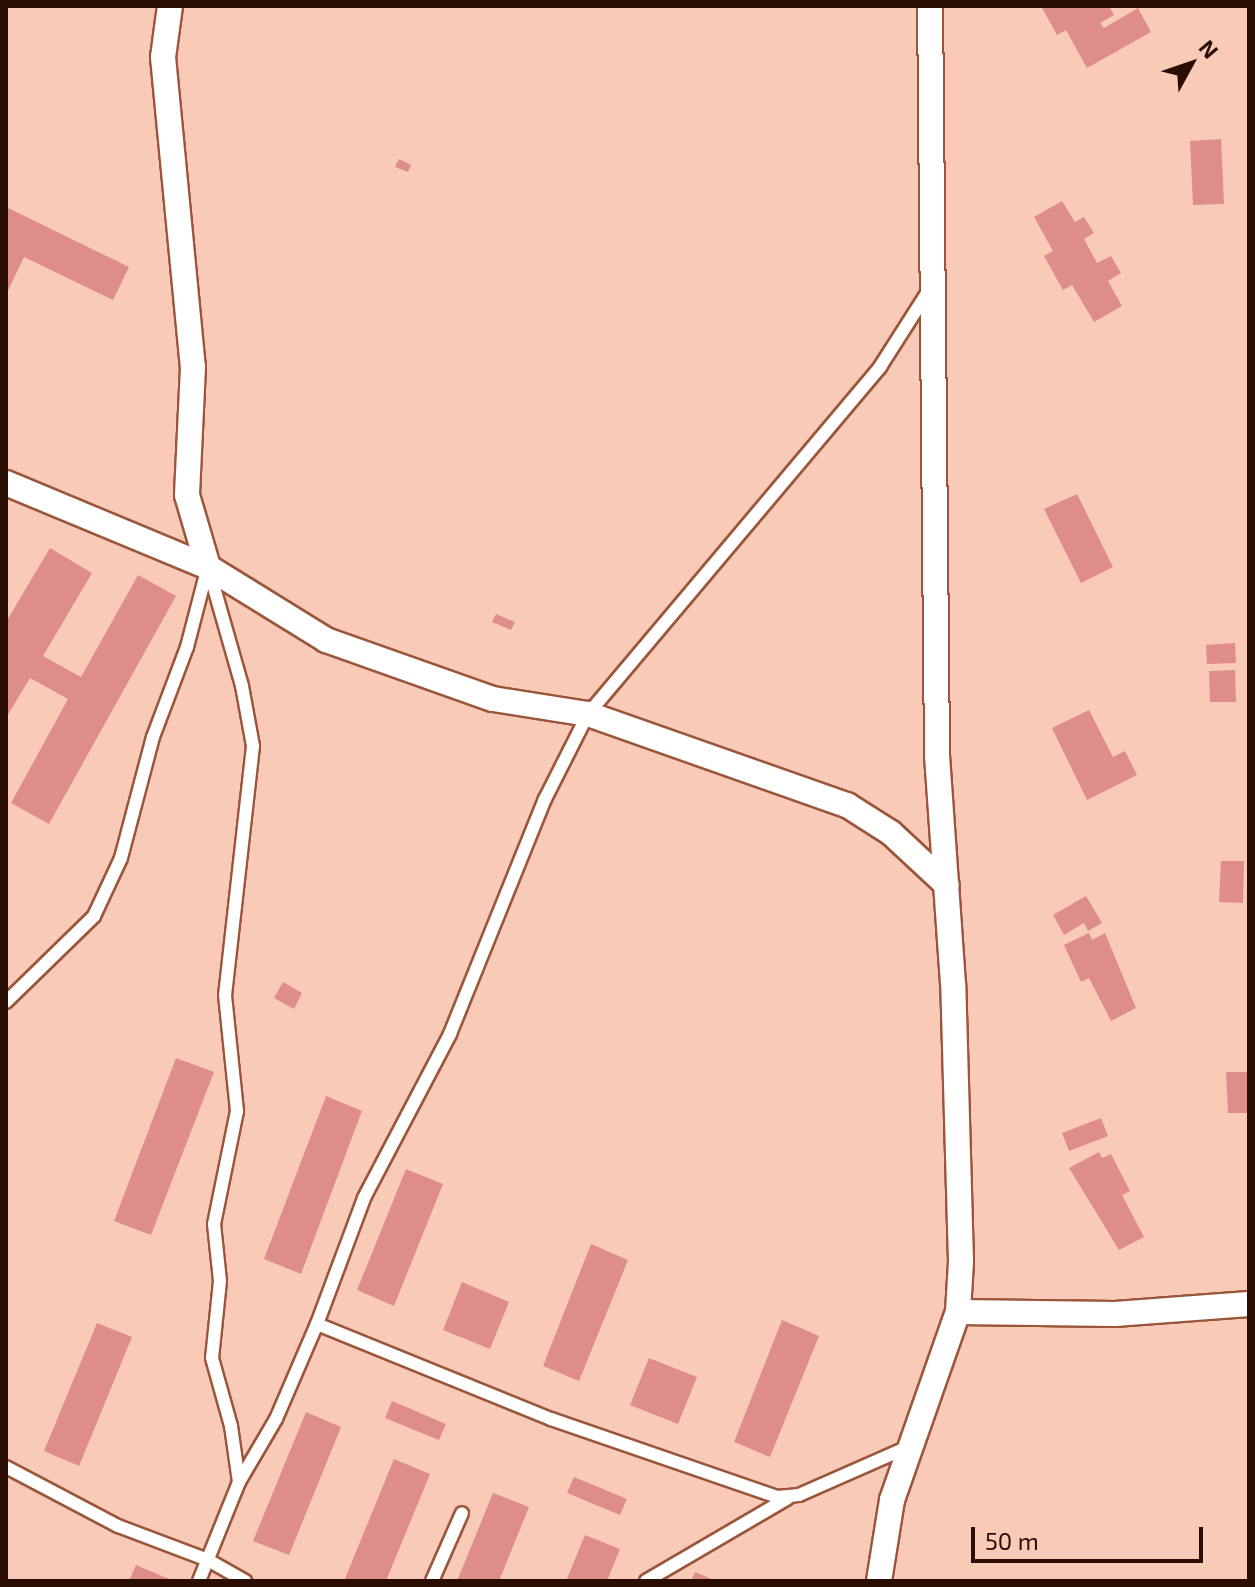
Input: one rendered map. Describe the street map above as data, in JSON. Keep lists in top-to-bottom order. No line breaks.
{"scale_bar":"50 m","north":"top right"}
